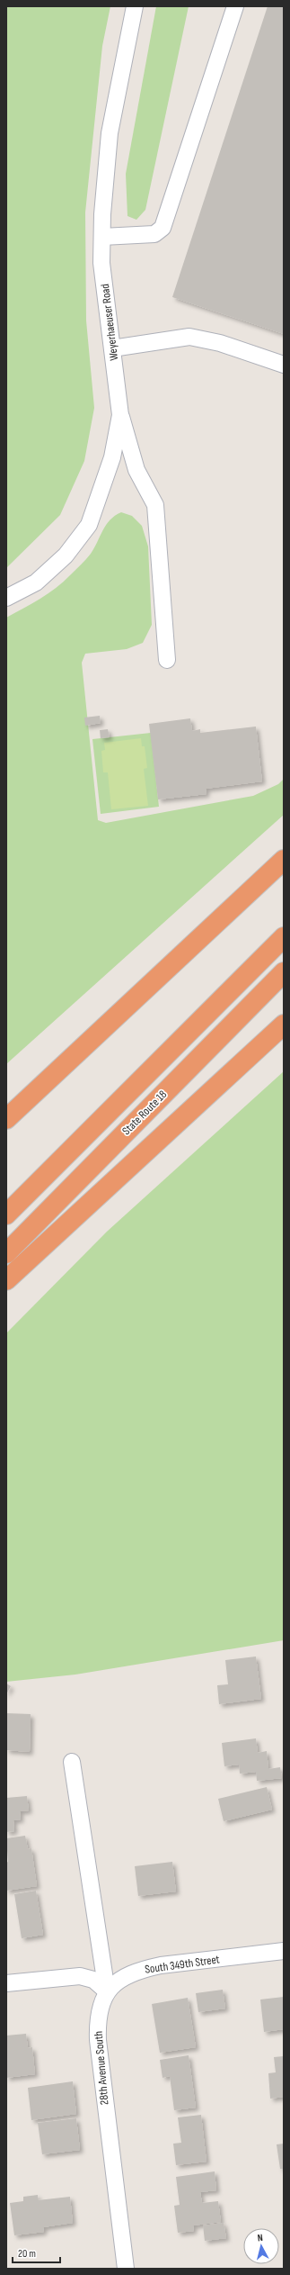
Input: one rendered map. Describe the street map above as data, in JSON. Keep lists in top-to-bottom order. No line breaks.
{"streets":{"highway":["State Route 18"],"street":["Weyerhaeuser Road","South 349th Street","28th Avenue South"]},"crossings":[["South 349th Street","28th Avenue South"]],"scale_bar":"20 m","north":"top"}
